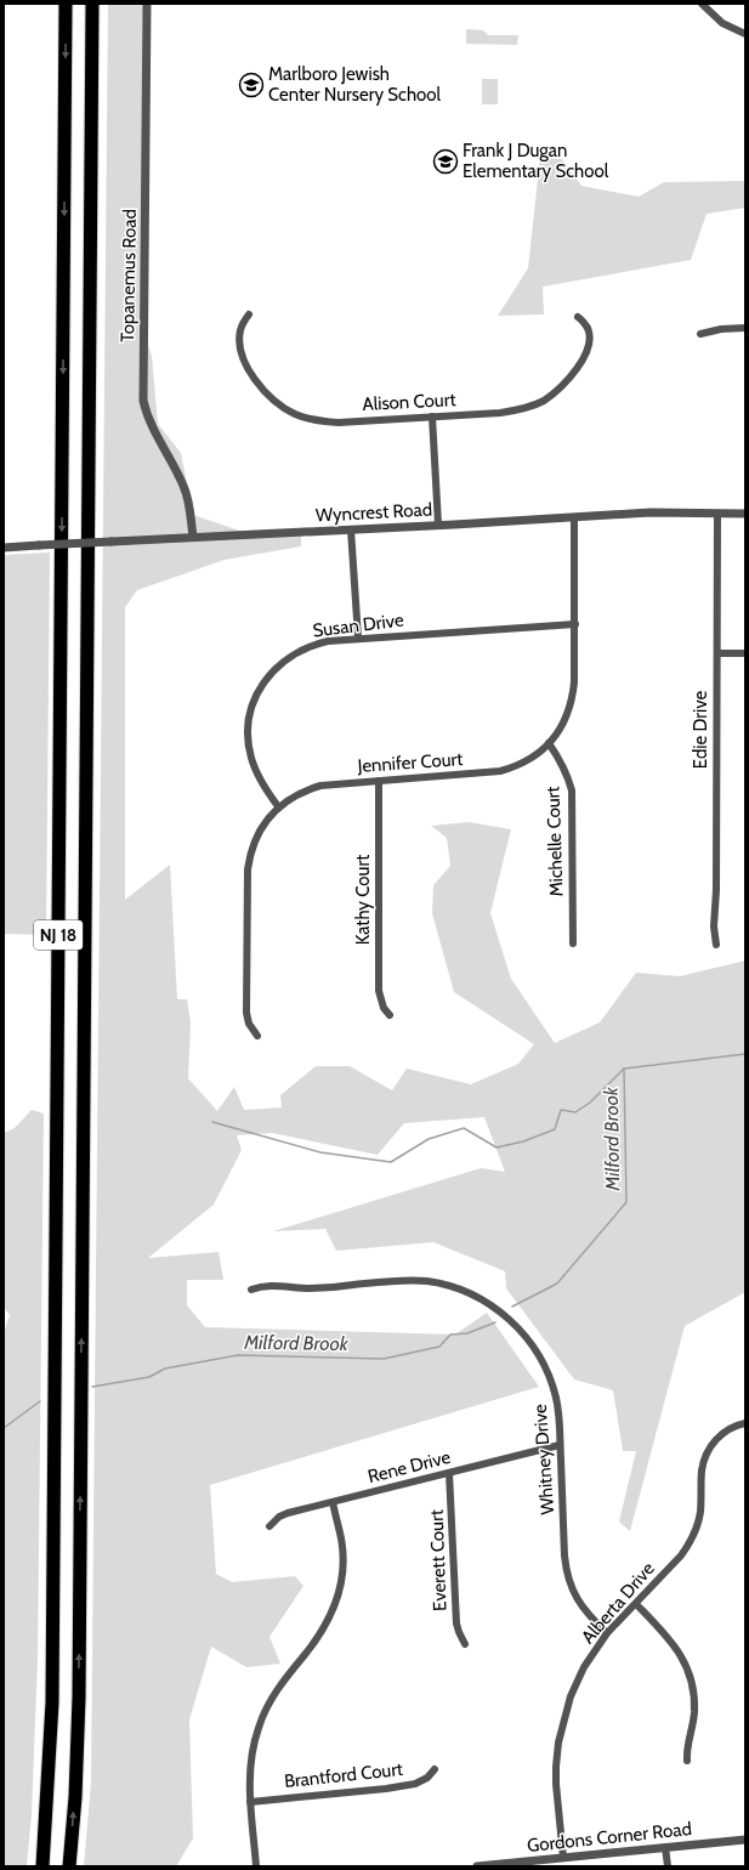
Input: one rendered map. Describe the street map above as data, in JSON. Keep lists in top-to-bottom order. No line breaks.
{"streets":{"highway":["NJ 18"],"street":["Topanemus Road","Alison Court","Wyncrest Road","Susan Drive","Edie Drive","Jennifer Court","Michelle Court","Kathy Court","Whitney Drive","Rene Drive","Everett Court","Alberta Drive","Brantford Court","Gordons Corner Road"]},"crossings":[["Topanemus Road","Wyncrest Road"],["Wyncrest Road","Edie Drive"],["Wyncrest Road","Jennifer Court"],["Susan Drive","Jennifer Court"],["Jennifer Court","Michelle Court"],["Jennifer Court","Kathy Court"],["Whitney Drive","Rene Drive"],["Whitney Drive","Alberta Drive"],["Rene Drive","Everett Court"],["Alberta Drive","Gordons Corner Road"]],"water":["Milford Brook"],"places":{"school or university":["Marlboro Jewish Center Nursery School","Frank J Dugan Elementary School"]}}
